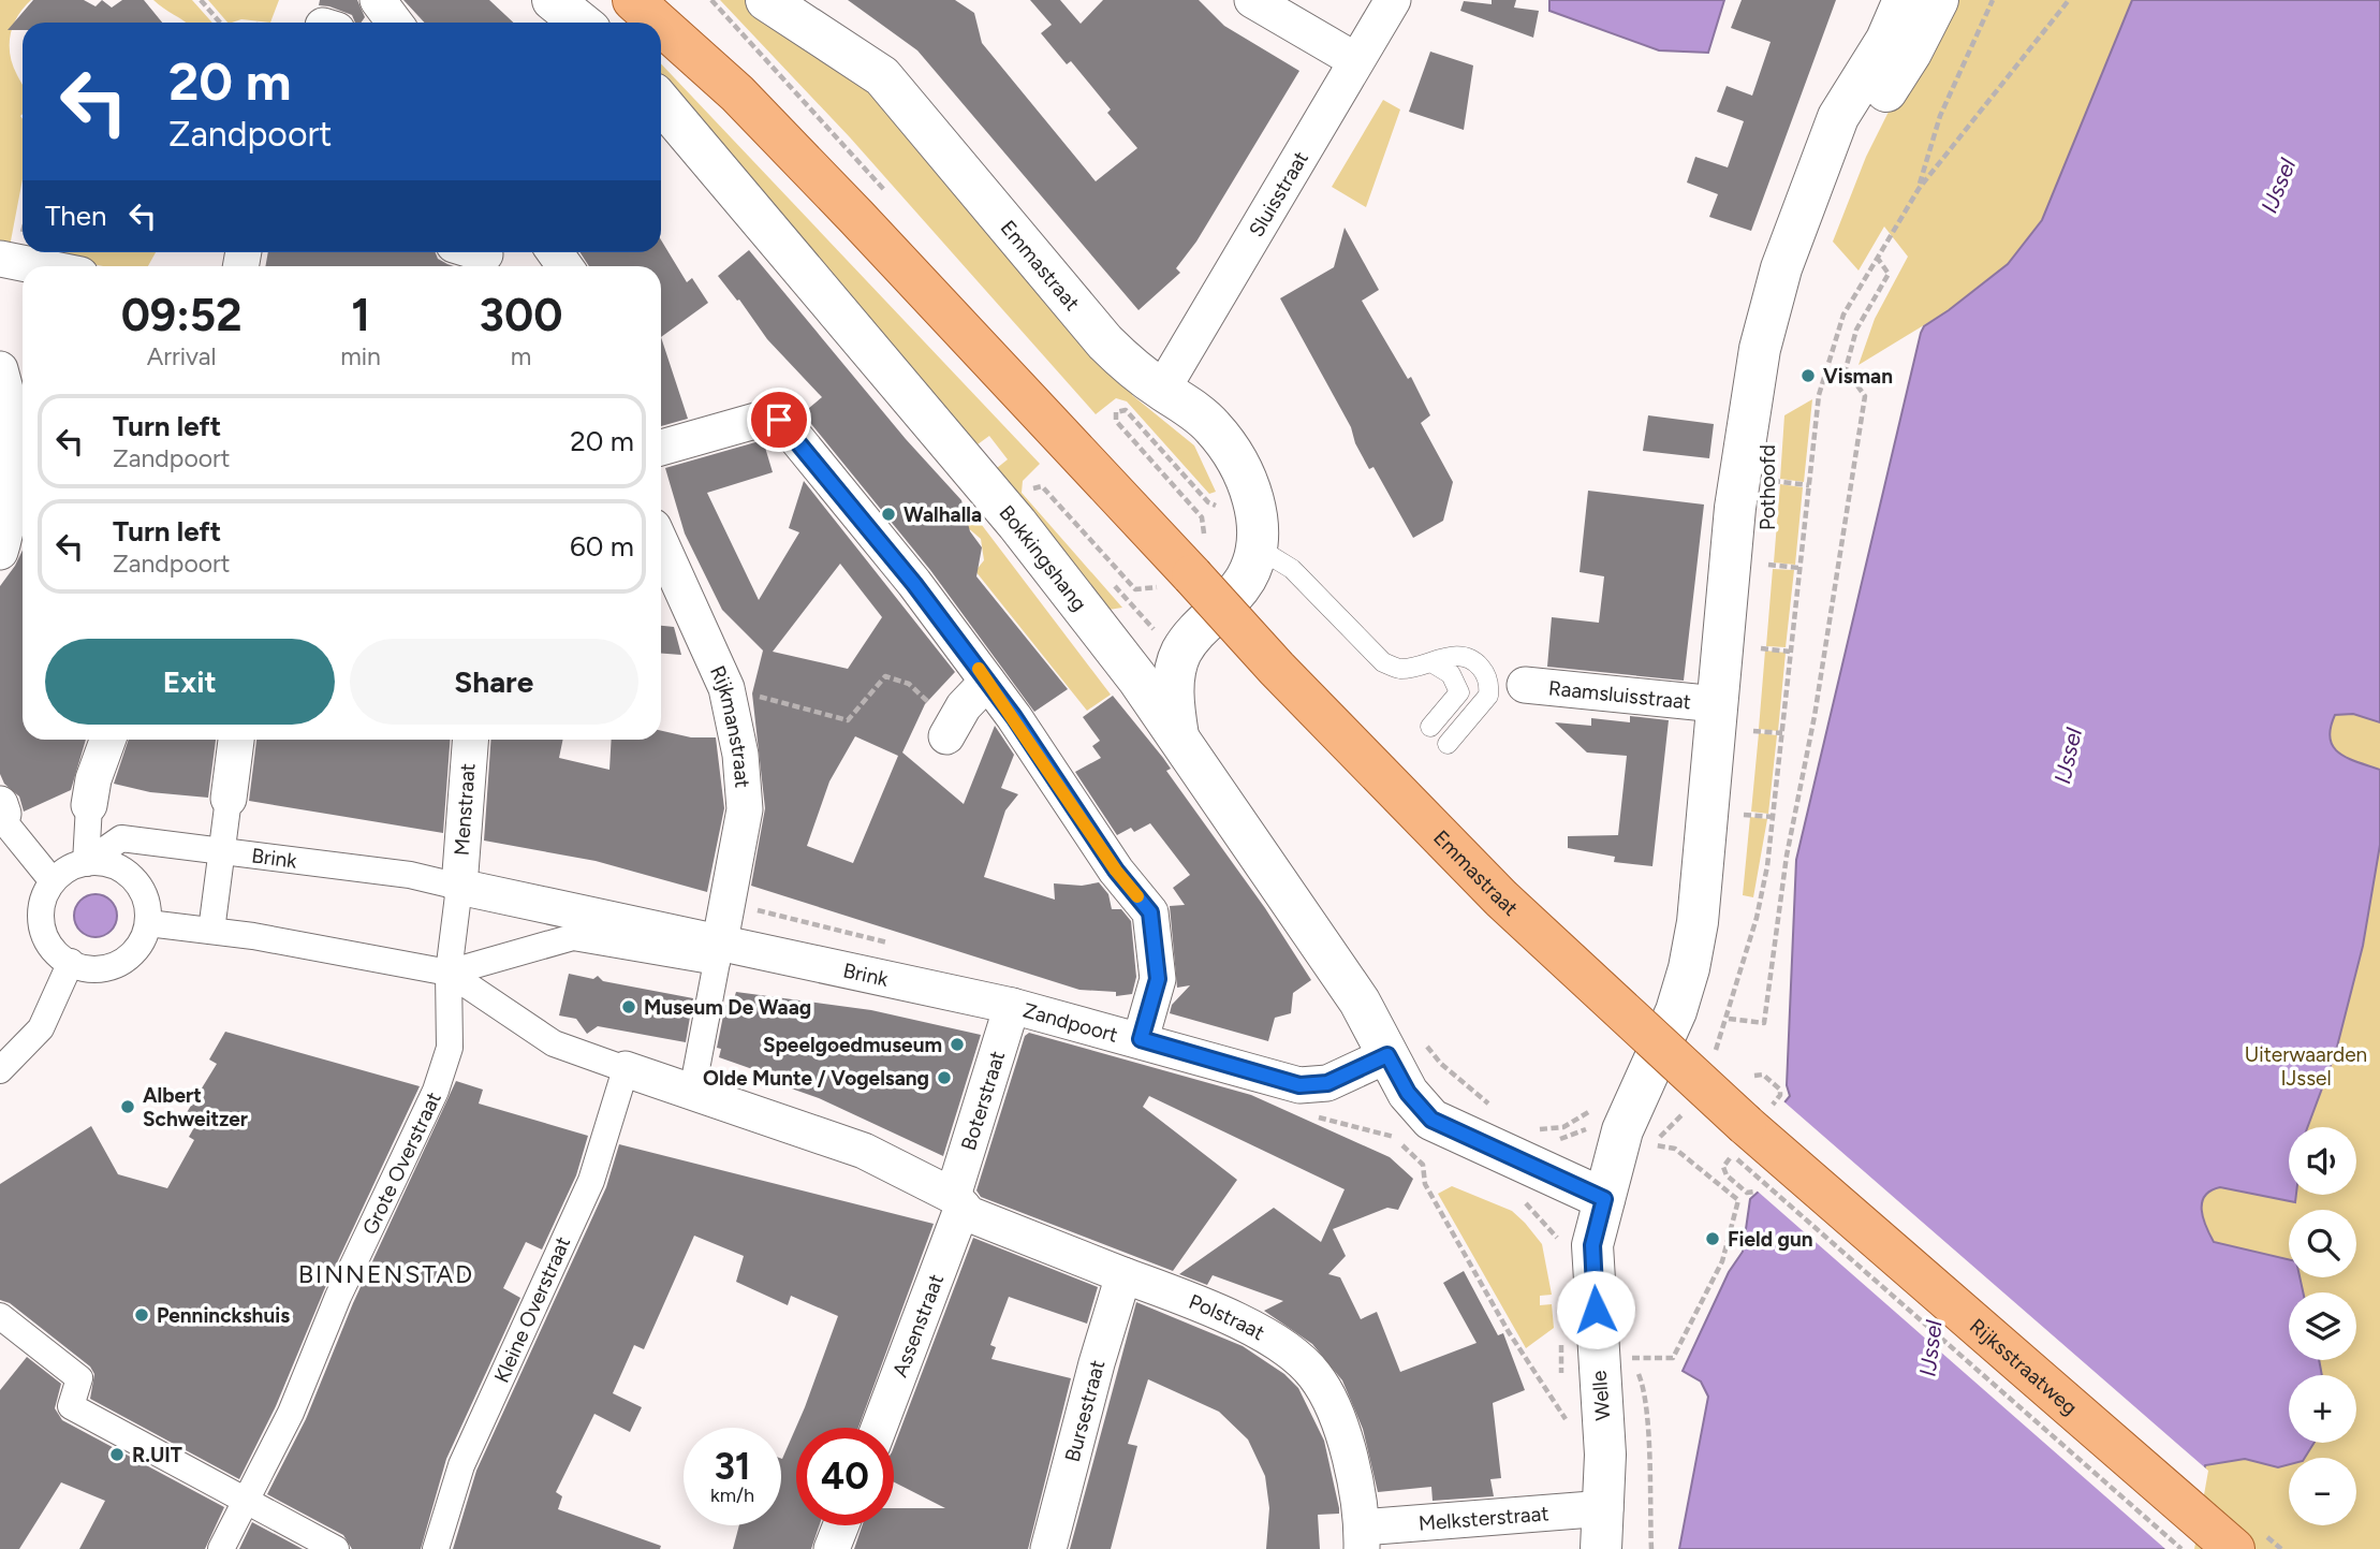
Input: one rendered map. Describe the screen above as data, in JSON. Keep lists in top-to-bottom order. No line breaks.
{"streets":{"main road":["Emmastraat","Rijksstraatweg"],"street":["Sluisstraat","Pothoofd","Bokkingshang","Raamsluisstraat","Rijkmanstraat","Menstraat","Brink","Zandpoort","Boterstraat","Grote Overstraat","Kleine Overstraat","Polstraat","Assenstraat","Welle","Bursestraat","Melksterstraat"]},"crossings":[["Sluisstraat","Emmastraat"],["Emmastraat","Rijksstraatweg"],["Pothoofd","Raamsluisstraat"],["Pothoofd","Welle"],["Bokkingshang","Zandpoort"],["Rijkmanstraat","Brink"],["Menstraat","Brink"],["Brink","Zandpoort"],["Brink","Boterstraat"],["Brink","Grote Overstraat"],["Brink","Kleine Overstraat"],["Brink","Polstraat"],["Brink","Assenstraat"],["Zandpoort","Boterstraat"],["Boterstraat","Polstraat"],["Boterstraat","Assenstraat"],["Polstraat","Assenstraat"],["Polstraat","Bursestraat"],["Polstraat","Melksterstraat"],["Welle","Melksterstraat"]],"districts":["BINNENSTAD"],"water":["IJssel"],"parks":["Uiterwaarden IJssel"],"places":["Visman","Walhalla","Museum De Waag","Speelgoedmuseum","Olde Munte / Vogelsang","Albert Schweitzer","Field gun","Penninckshuis","R.UIT"],"page":{"turn":["20 m","Zandpoort"],"then":"Then","eta":["09:52","Arrival","1","min","300","m"],"list":[{"name":"Turn left","note":"Zandpoort","value":"20 m"},{"name":"Turn left","note":"Zandpoort","value":"60 m"}],"buttons":["Exit","Share"],"map_buttons":["+","−"],"speed":"31 km/h","limit":"40"}}
